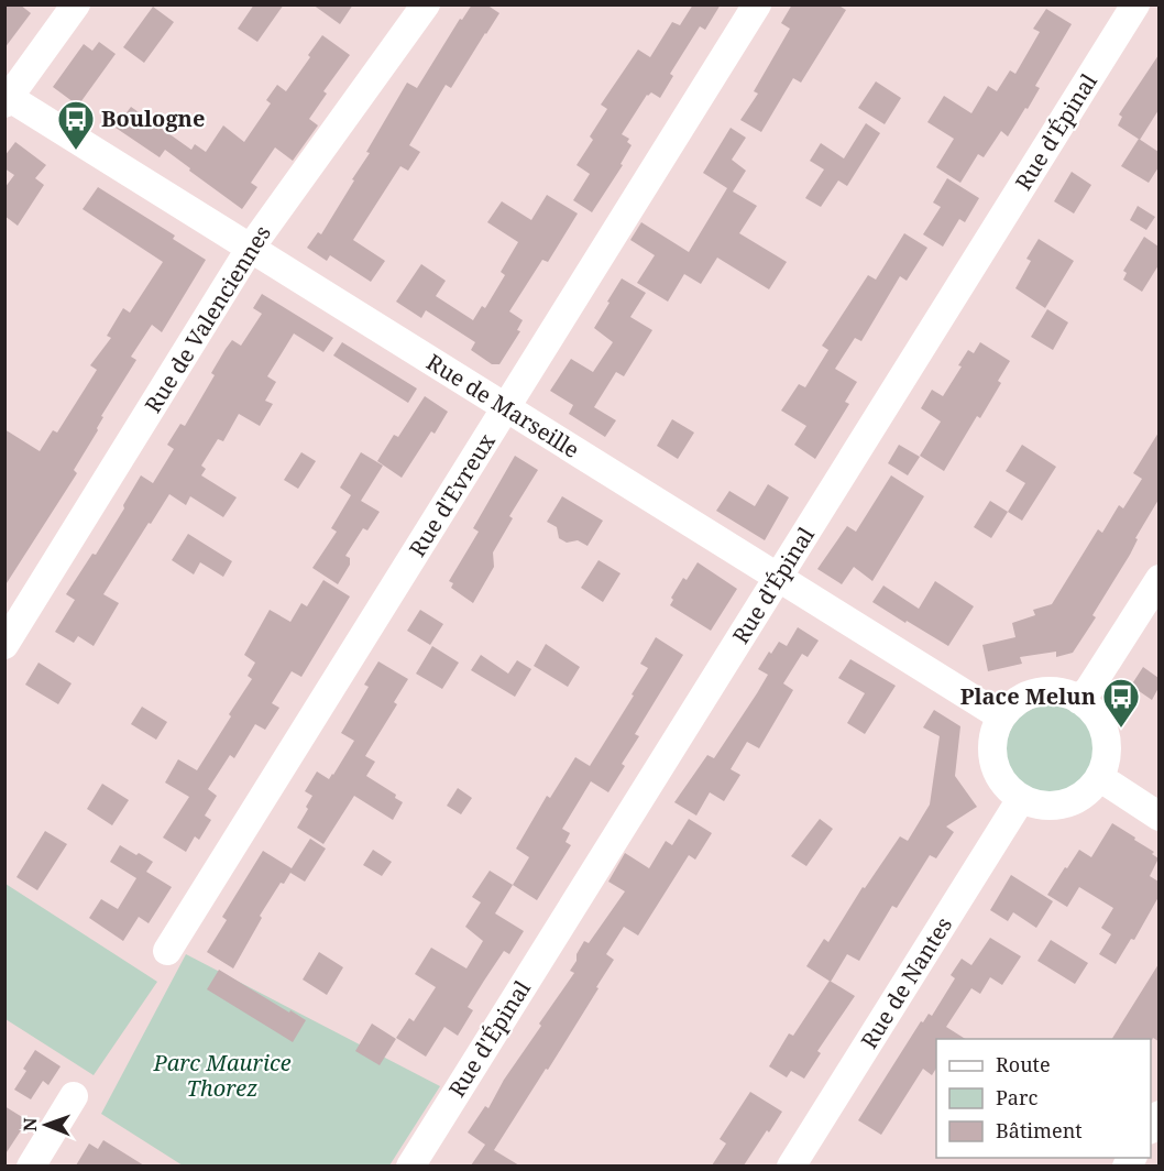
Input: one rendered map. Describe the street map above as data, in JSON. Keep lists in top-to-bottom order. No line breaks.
{"streets":{"street":["Rue d'Épinal","Rue de Valenciennes","Rue de Marseille","Rue d'Evreux","Rue de Nantes"]},"crossings":[["Rue d'Épinal","Rue de Marseille"],["Rue de Valenciennes","Rue de Marseille"],["Rue de Marseille","Rue d'Evreux"],["Rue de Marseille","Rue de Nantes"]],"parks":["Parc Maurice Thorez"],"places":{"bus stop":["Boulogne","Place Melun"]},"legend":["Route","Parc","Bâtiment"],"north":"left"}
